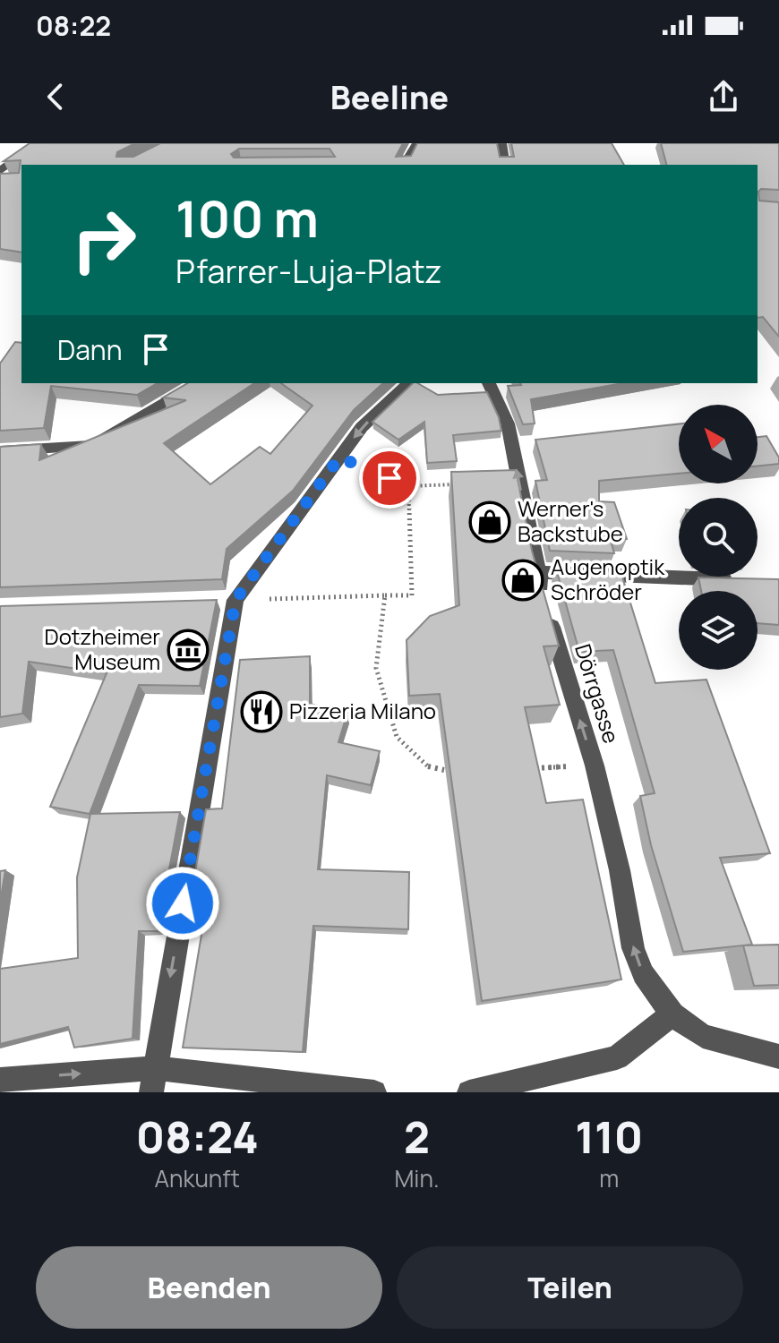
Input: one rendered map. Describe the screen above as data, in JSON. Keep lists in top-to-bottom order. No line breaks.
{"streets":{"street":["Dörrgasse"]},"one_way":["Dörrgasse"],"places":{"shop":["Werner's Backstube","Augenoptik Schröder"],"museum":["Dotzheimer Museum"],"restaurant":["Pizzeria Milano"]},"north":"top left","page":{"status":"08:22","header":"Beeline","turn":["100 m","Pfarrer-Luja-Platz"],"then":"Dann","eta":["08:24","Ankunft","2","Min.","110","m"],"buttons":["Beenden","Teilen"]}}
